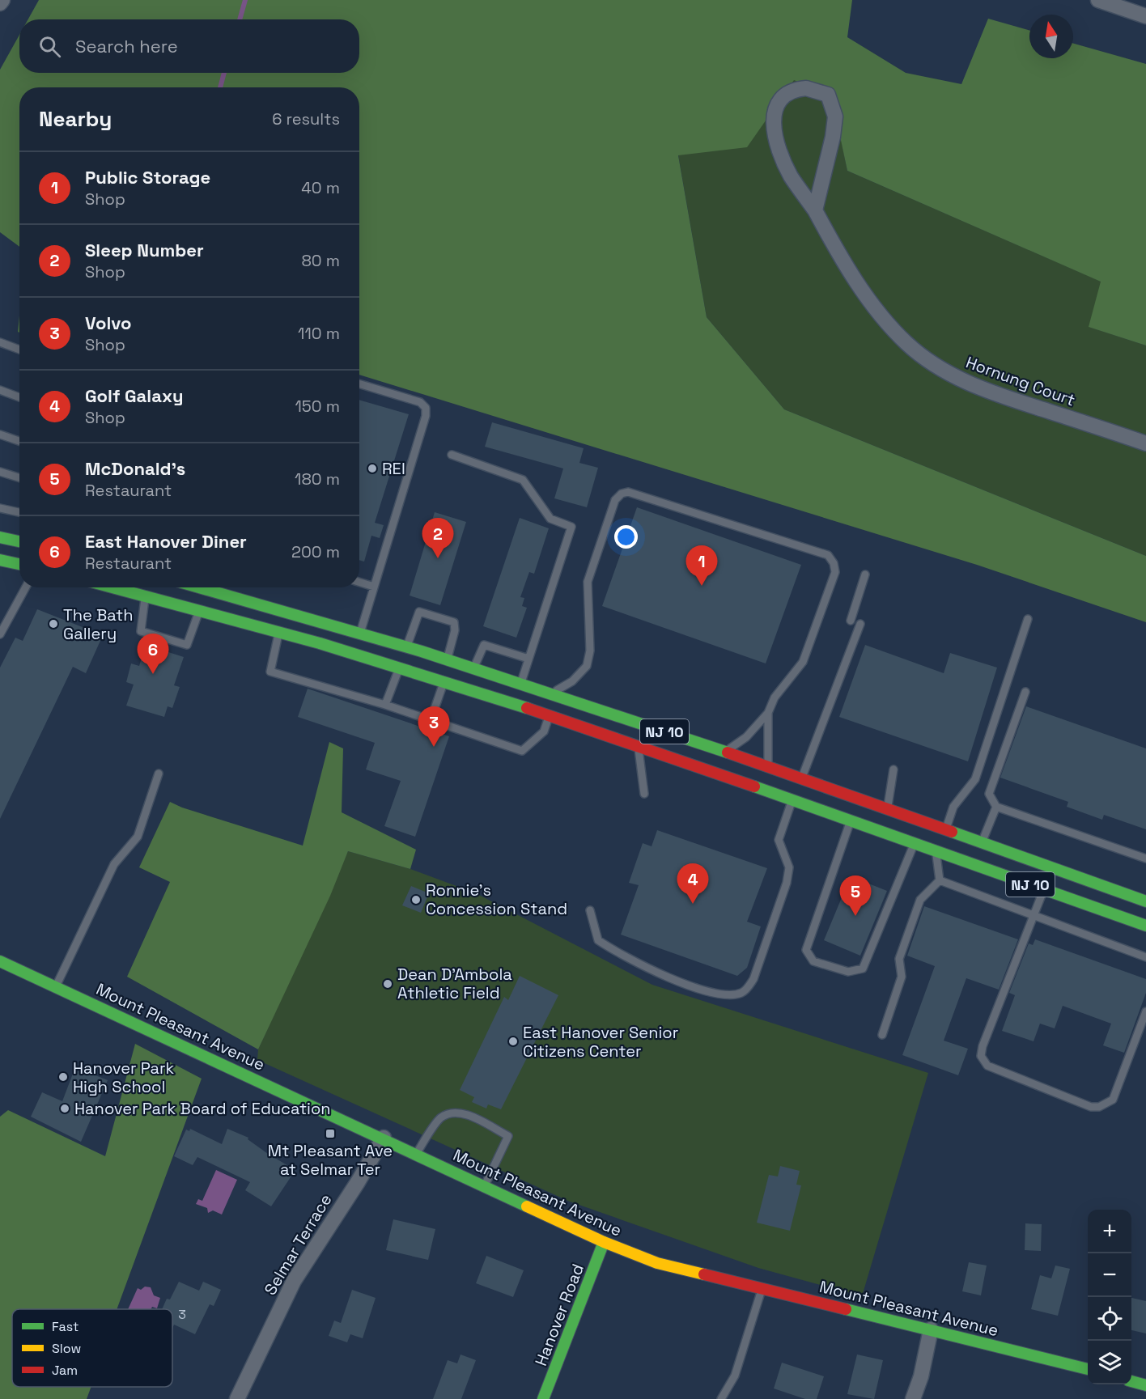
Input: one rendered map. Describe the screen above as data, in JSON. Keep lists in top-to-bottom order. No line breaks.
{"streets":{"main road":["NJ 10","Mount Pleasant Avenue","Hanover Road"],"street":["Hornung Court","Selmar Terrace"]},"crossings":[["Mount Pleasant Avenue","Selmar Terrace"],["Mount Pleasant Avenue","Hanover Road"]],"places":{"other":["REI","The Bath Gallery","Ronnie's Concession Stand","Dean D'Ambola Athletic Field","East Hanover Senior Citizens Center","Hanover Park High School","Hanover Park Board of Education"],"transit":["Mt Pleasant Ave at Selmar Ter"]},"house_numbers":["3"],"legend":["Fast","Slow","Jam"],"north":"top","page":{"search":"Search here","heading":["Nearby","6 results"],"list":[{"mark":"1","name":"Public Storage","note":"Shop","value":"40 m"},{"mark":"2","name":"Sleep Number","note":"Shop","value":"80 m"},{"mark":"3","name":"Volvo","note":"Shop","value":"110 m"},{"mark":"4","name":"Golf Galaxy","note":"Shop","value":"150 m"},{"mark":"5","name":"McDonald's","note":"Restaurant","value":"180 m"},{"mark":"6","name":"East Hanover Diner","note":"Restaurant","value":"200 m"}],"pins":["2","1","6","3","4","5"],"map_buttons":["+","−"]}}
